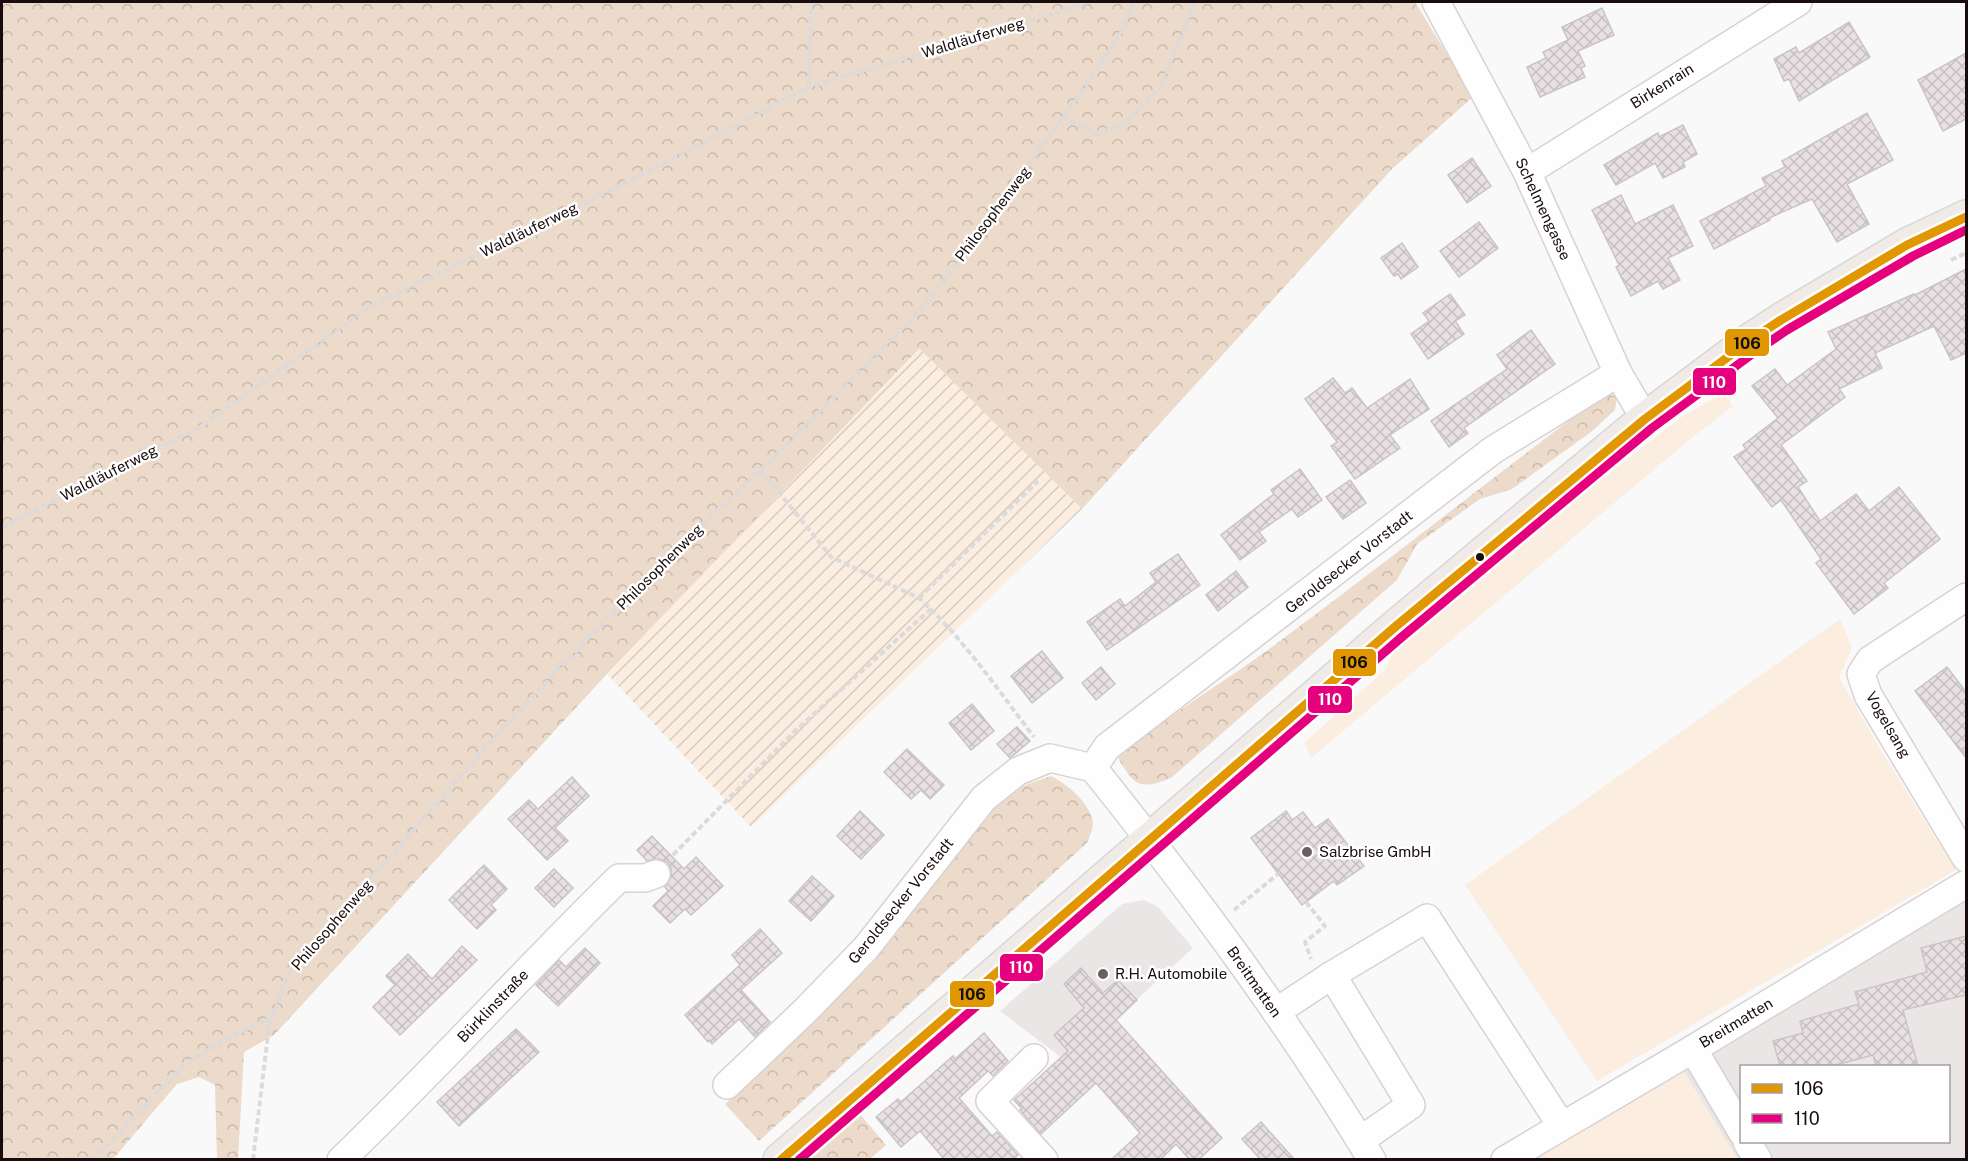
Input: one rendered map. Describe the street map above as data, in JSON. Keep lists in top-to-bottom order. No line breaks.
{"streets":{"street":["Birkenrain","Schelmengasse","Geroldsecker Vorstadt","Vogelsang","Breitmatten","Bürklinstraße"],"path":["Waldläuferweg","Philosophenweg"]},"crossings":[["Birkenrain","Schelmengasse"],["Schelmengasse","Geroldsecker Vorstadt"]],"places":["Salzbrise GmbH","R.H. Automobile"],"lines":["transit line 106","transit line 110"],"legend":["106","110"]}
